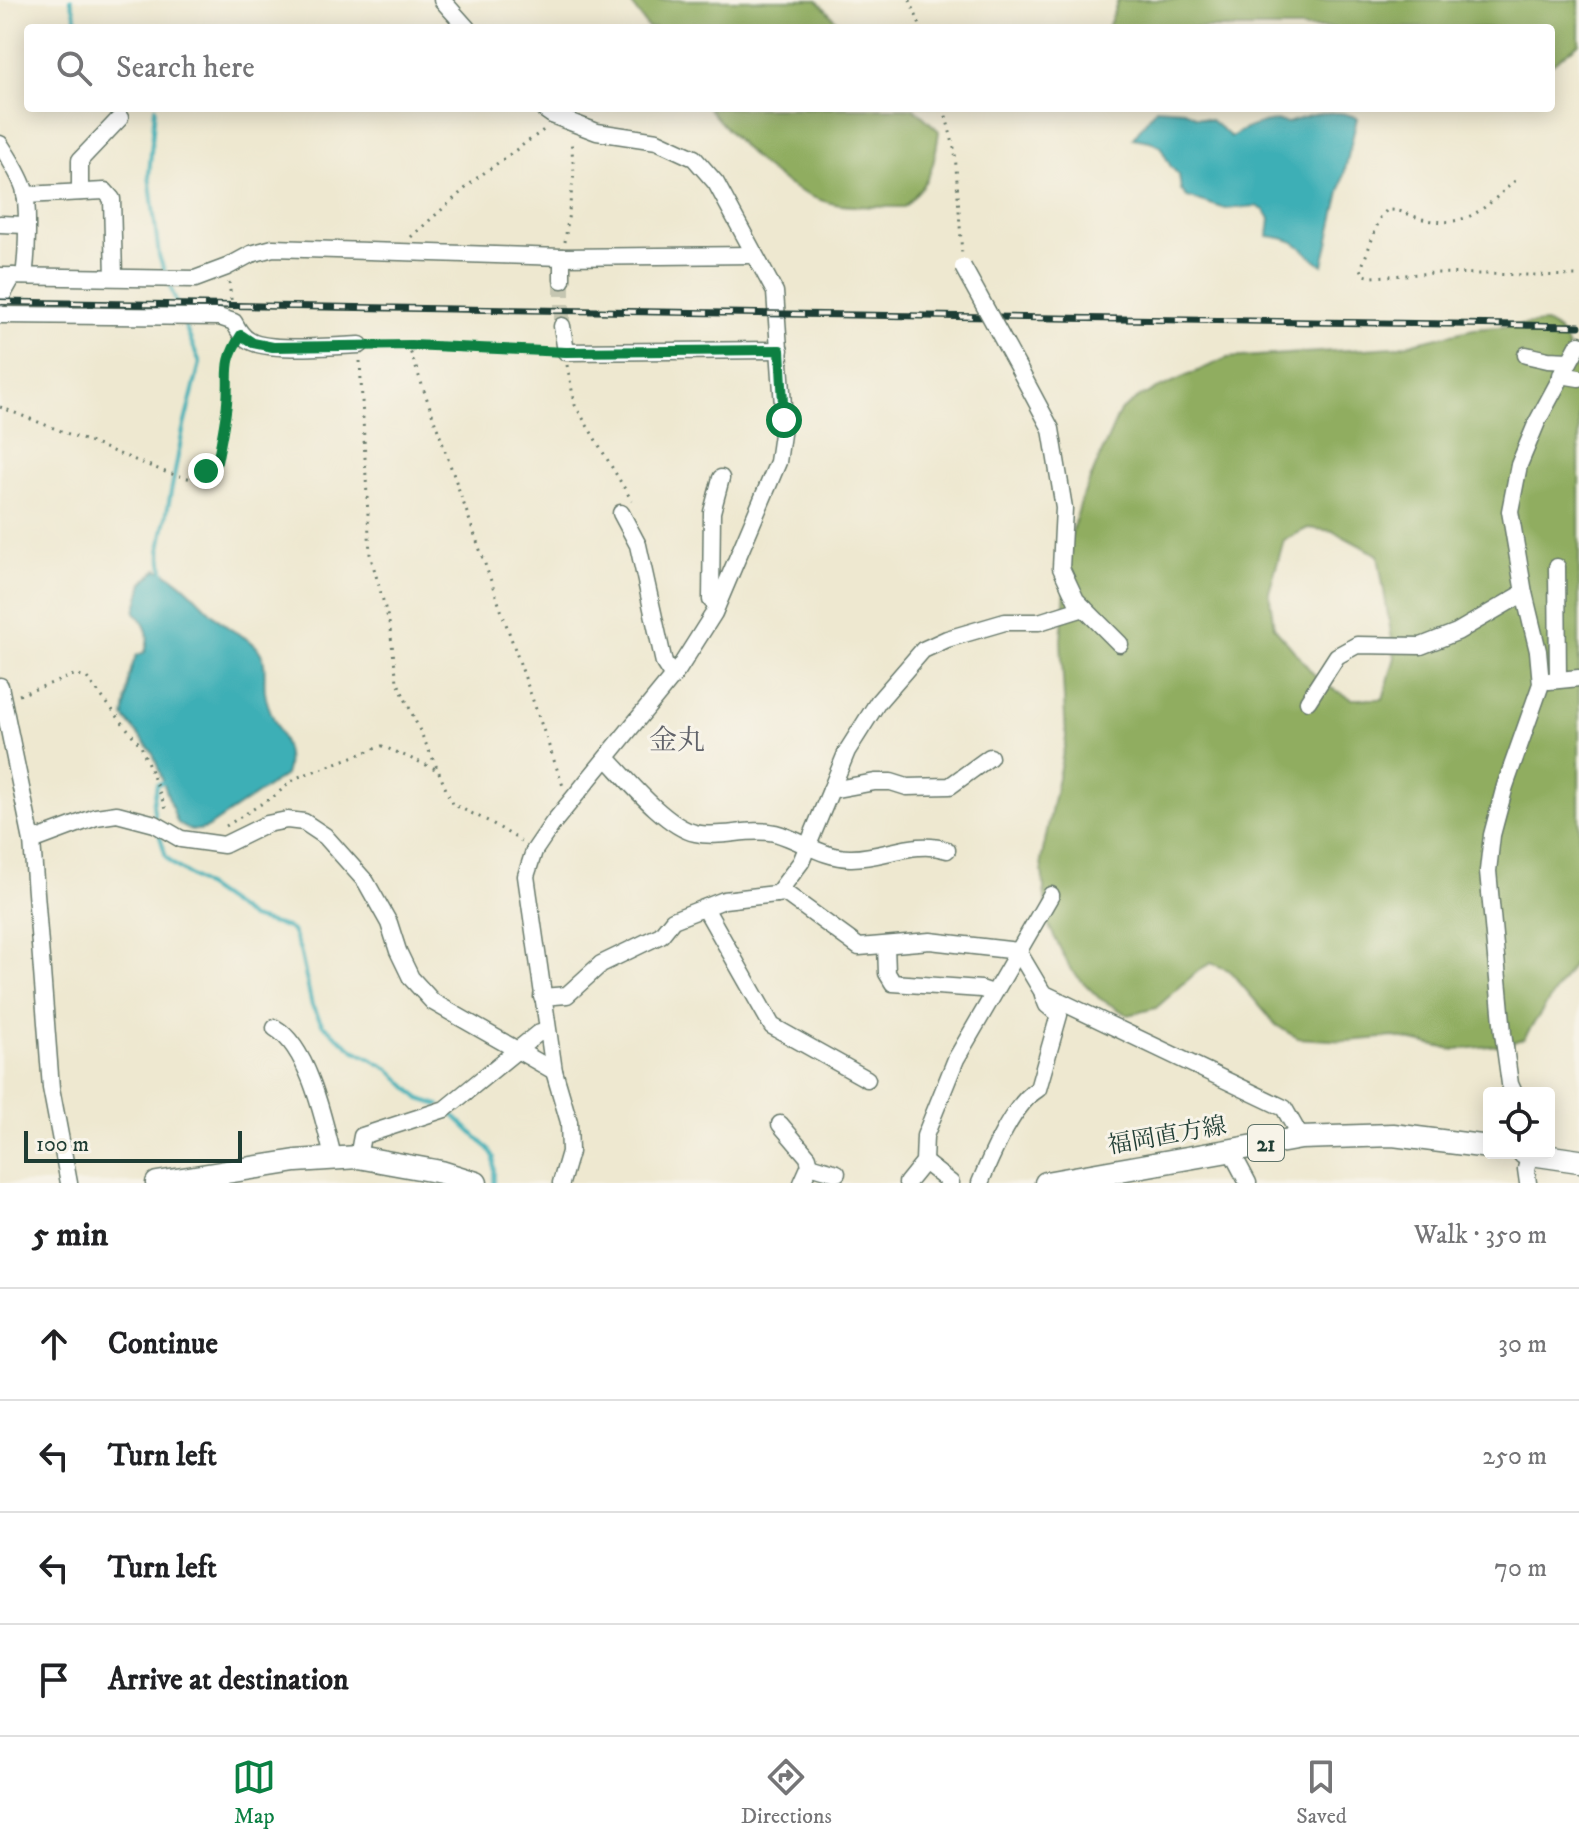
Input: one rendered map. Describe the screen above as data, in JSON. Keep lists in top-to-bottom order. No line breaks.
{"streets":{"main road":["福岡直方線","21"]},"districts":["金丸"],"scale_bar":"100 m","page":{"search":"Search here","scale":"100 m","heading":["5 min","Walk · 350 m"],"list":[["Continue","30 m"],["Turn left","250 m"],["Turn left","70 m"],"Arrive at destination"],"nav":["Map","Directions","Saved"]}}
